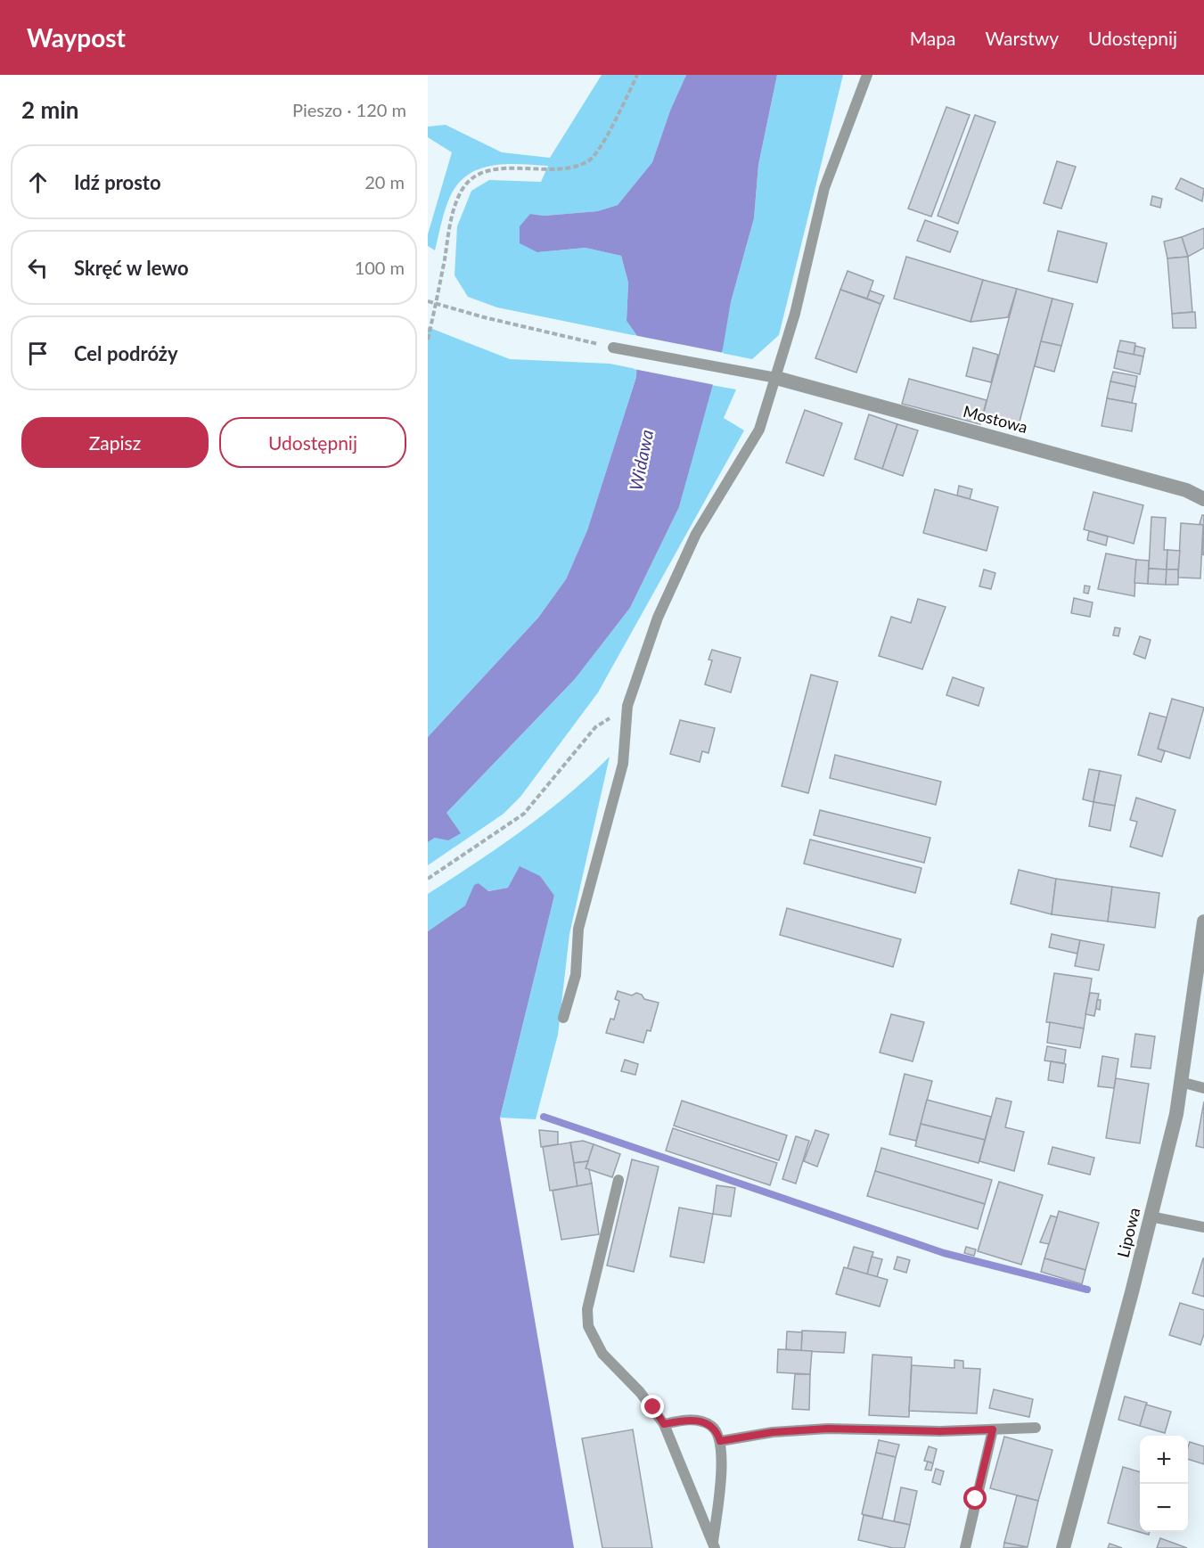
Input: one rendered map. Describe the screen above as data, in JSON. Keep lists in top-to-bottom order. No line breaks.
{"streets":{"street":["Mostowa","Lipowa"]},"water":["Widawa"],"page":{"header":"Waypost","nav":["Mapa","Warstwy","Udostępnij"],"heading":["2 min","Pieszo · 120 m"],"list":[["Idź prosto","20 m"],["Skręć w lewo","100 m"],"Cel podróży"],"buttons":["Zapisz","Udostępnij"],"map_buttons":["+","−"]}}
